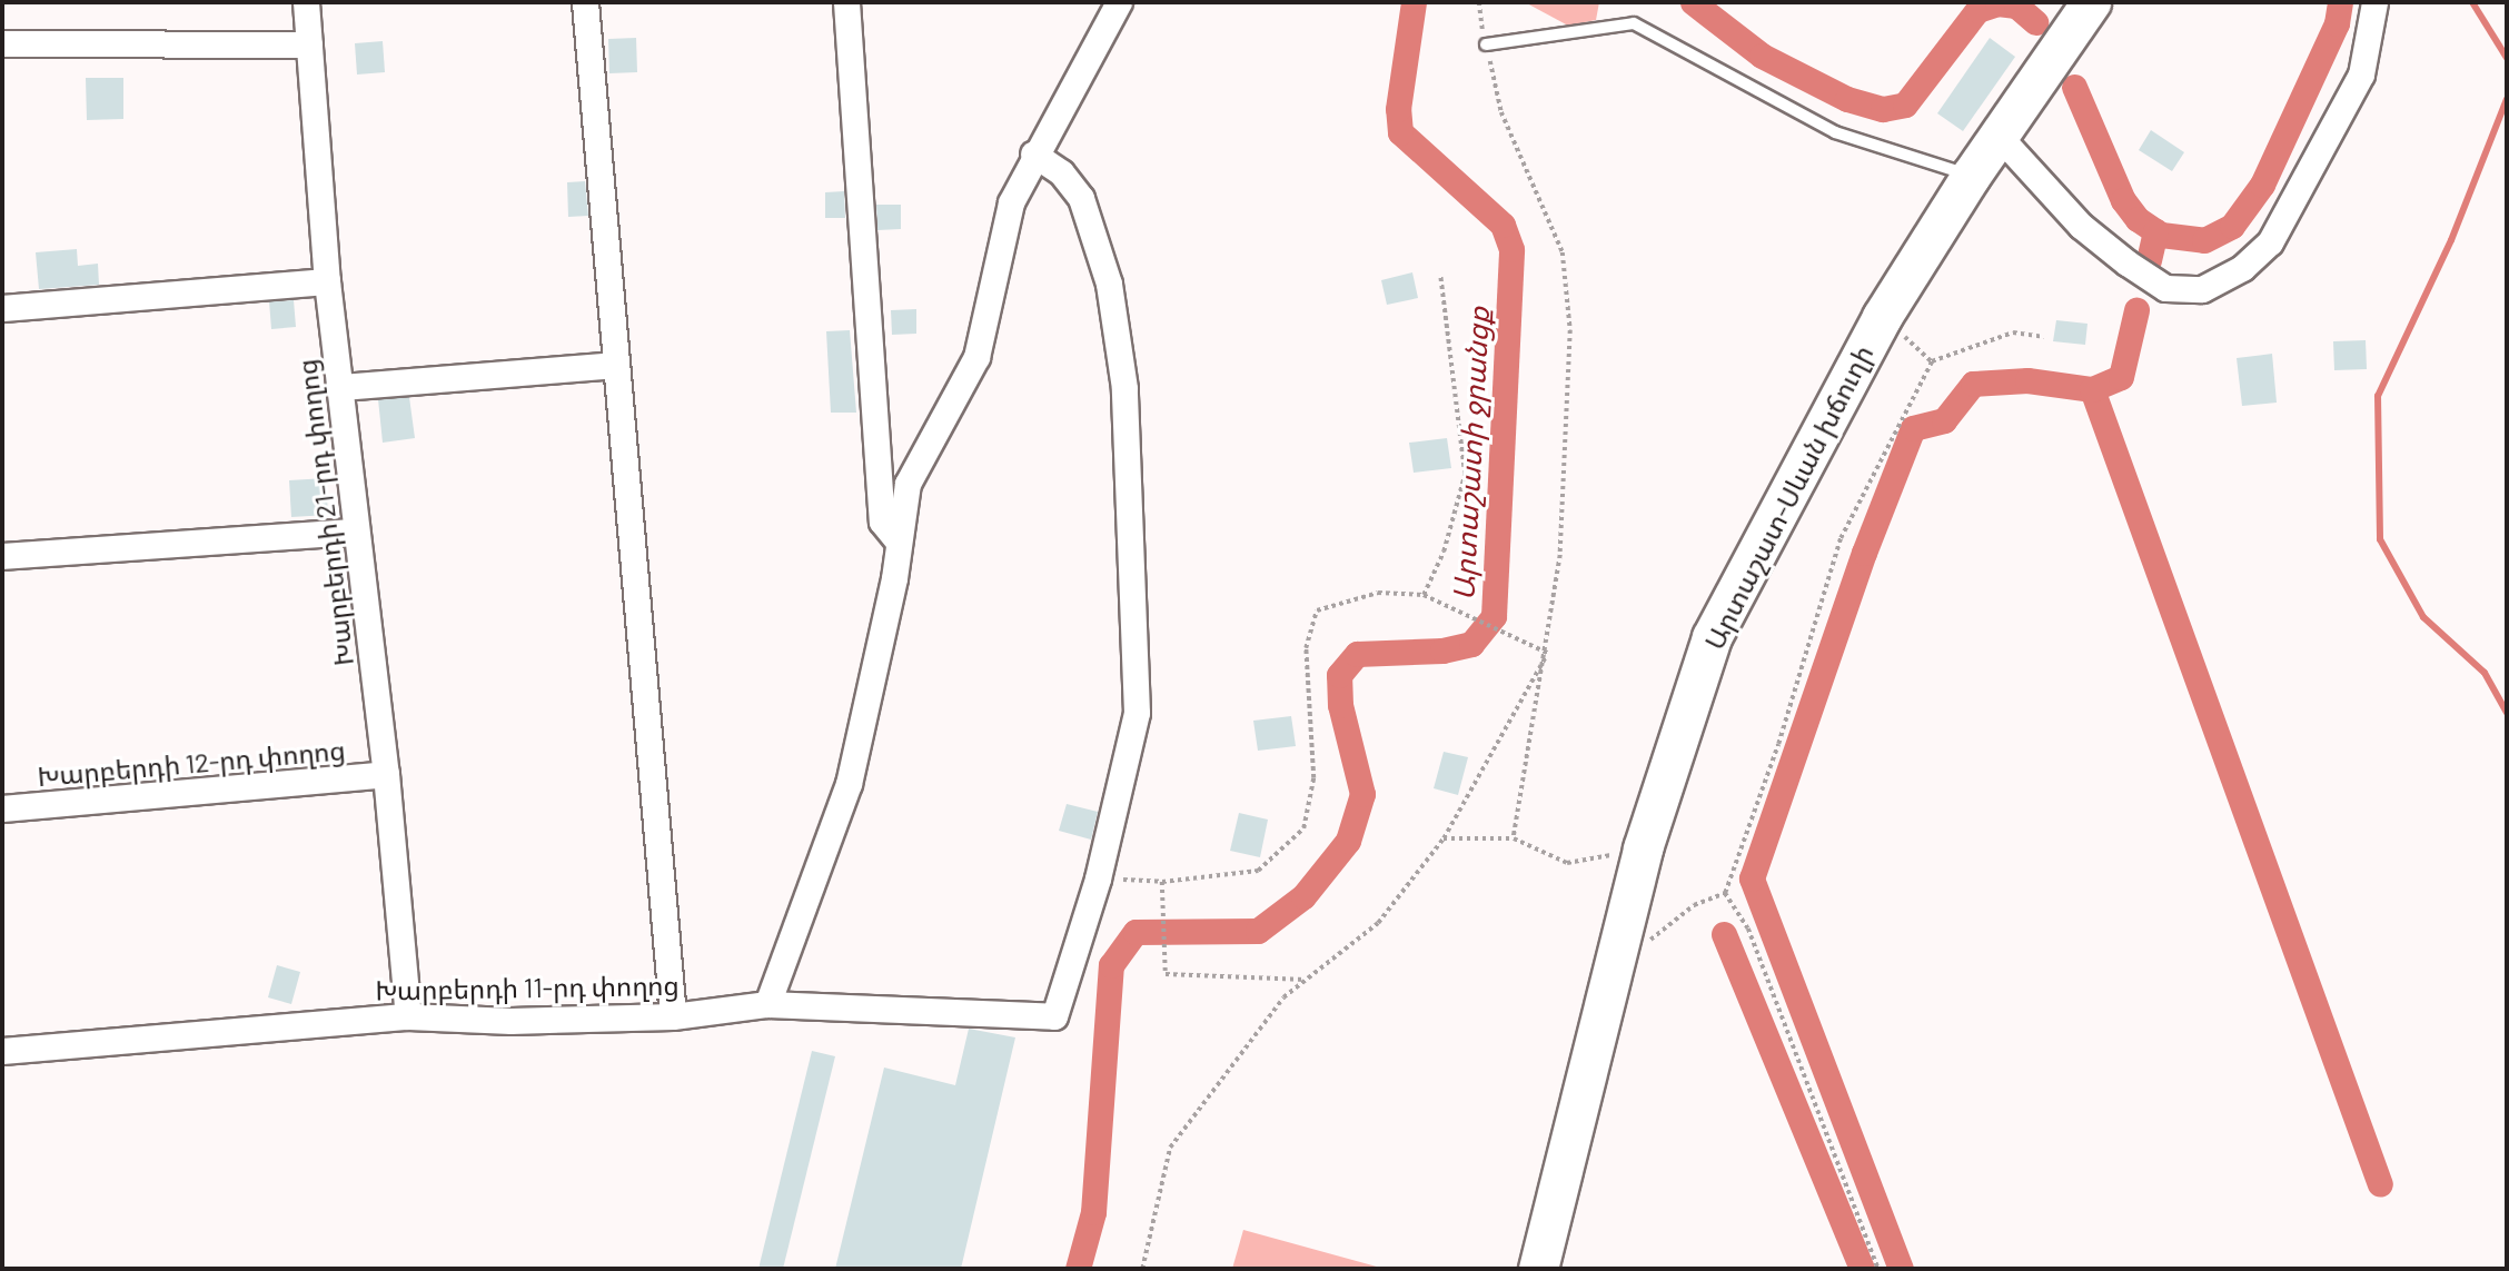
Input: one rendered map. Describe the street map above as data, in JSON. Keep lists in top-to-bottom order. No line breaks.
{"streets":{"main road":["Արտաշատ-Սևան խճուղի"],"street":["Խարբերդի 21-րդ փողոց","Խարբերդի 12-րդ փողոց","Խարբերդի 11-րդ փողոց"]},"crossings":[["Խարբերդի 21-րդ փողոց","Խարբերդի 12-րդ փողոց"],["Խարբերդի 21-րդ փողոց","Խարբերդի 11-րդ փողոց"]],"water":["Արտաշատի ջրանցք"]}
